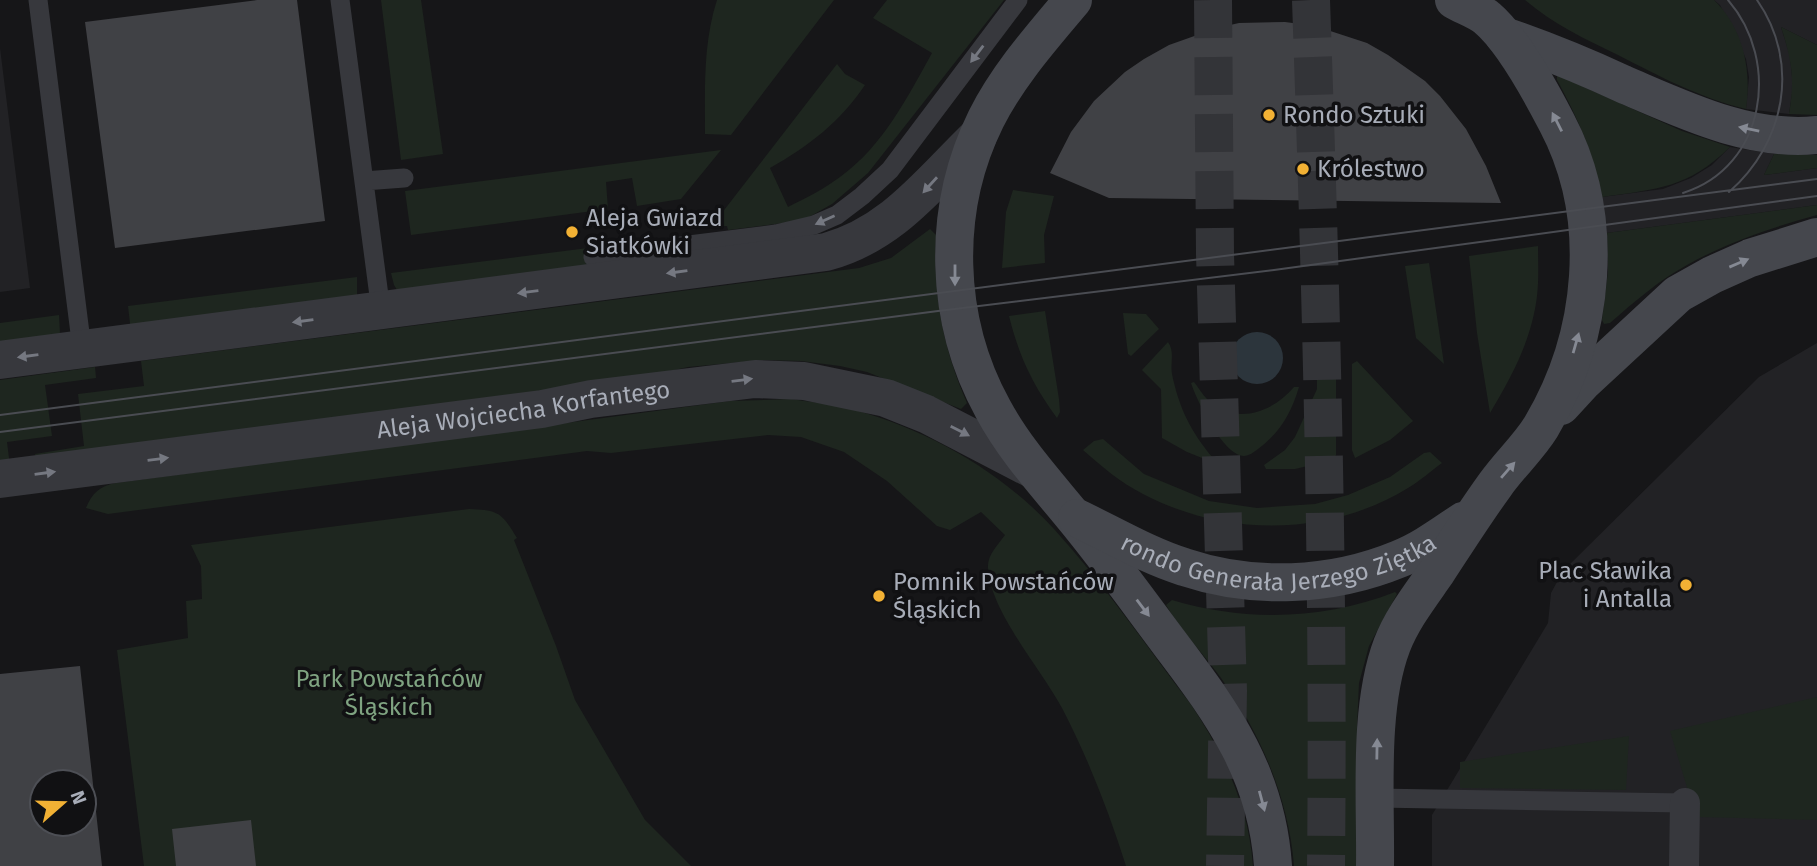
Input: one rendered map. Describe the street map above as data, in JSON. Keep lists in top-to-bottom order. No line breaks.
{"streets":{"main road":["rondo Generała Jerzego Ziętka"],"street":["Aleja Wojciecha Korfantego"]},"crossings":[["Aleja Wojciecha Korfantego","rondo Generała Jerzego Ziętka"]],"parks":["Park Powstańców Śląskich"],"places":["Rondo Sztuki","Królestwo","Aleja Gwiazd Siatkówki","Plac Sławika i Antalla","Pomnik Powstańców Śląskich"],"north":"right"}
